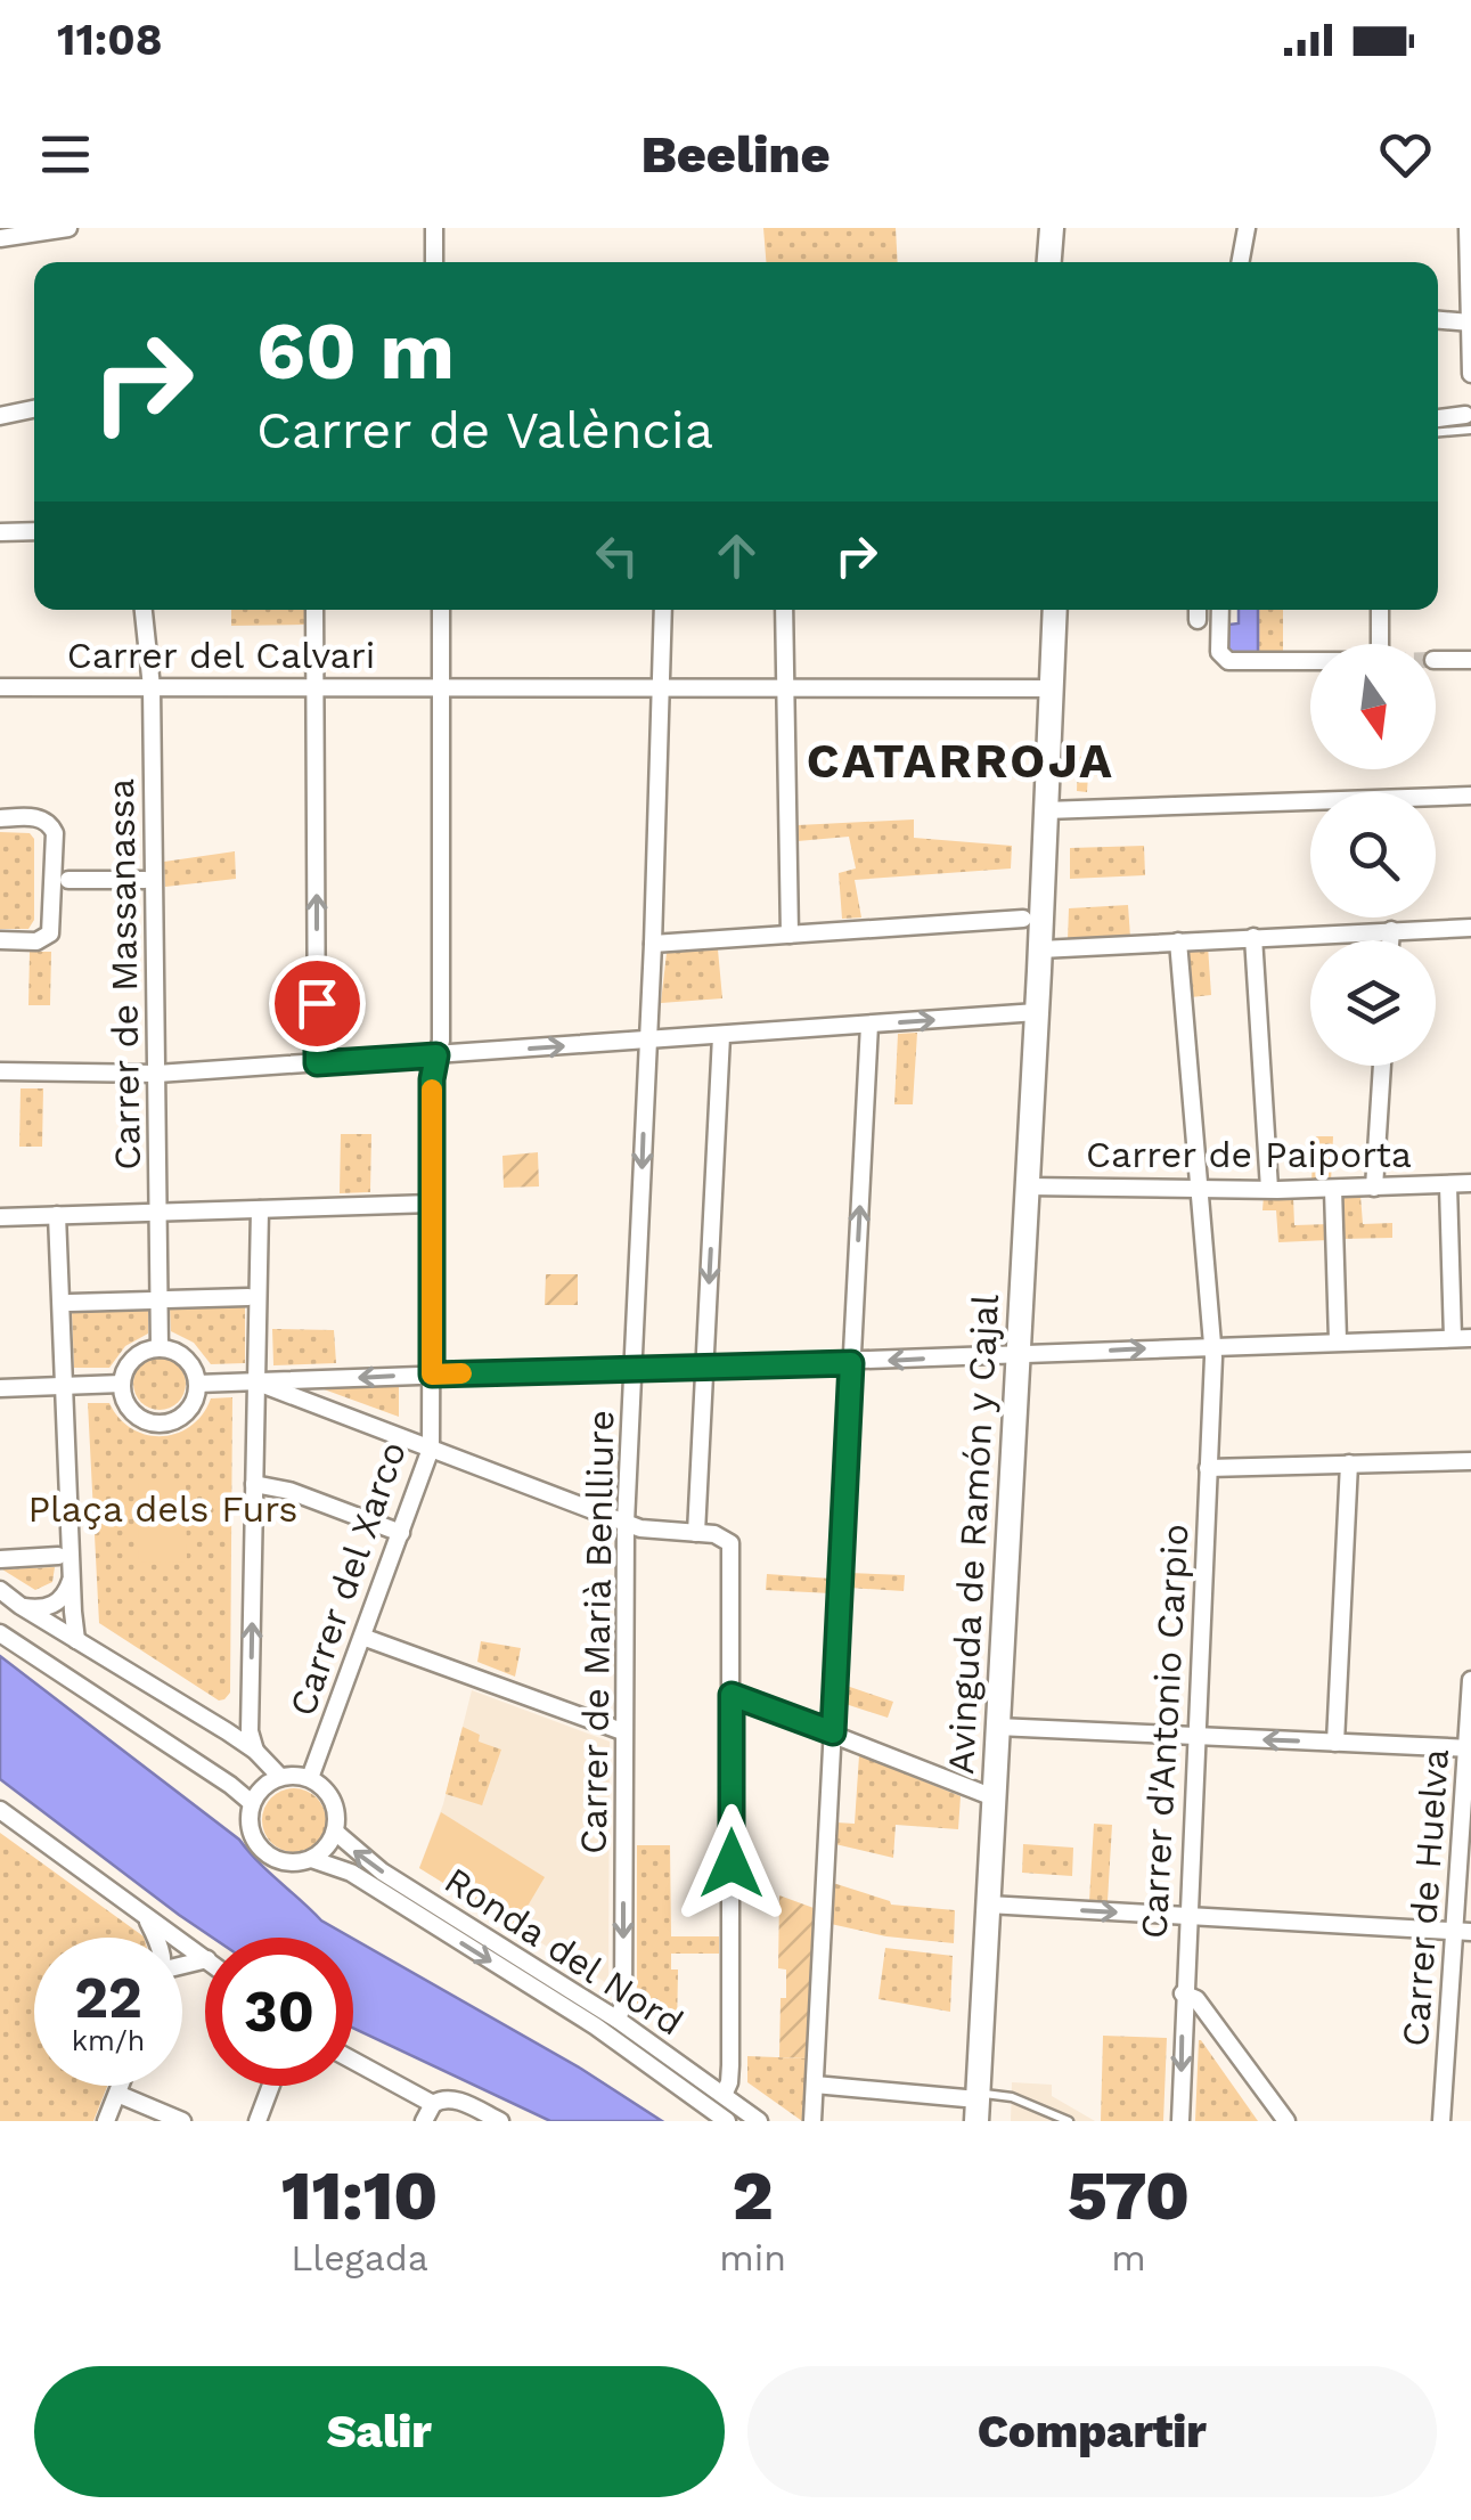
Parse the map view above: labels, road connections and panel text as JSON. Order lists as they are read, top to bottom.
{
  "streets": {
    "street": [
      "Carrer del Calvari",
      "Carrer de Massanassa",
      "Carrer de Paiporta",
      "Avinguda de Ramón y Cajal",
      "Carrer del Xarco",
      "Carrer de Marià Benlliure",
      "Carrer d'Antonio Carpio",
      "Carrer de Huelva",
      "Ronda del Nord"
    ]
  },
  "crossings": [
    ["Carrer del Calvari", "Carrer de Massanassa"],
    ["Carrer del Calvari", "Avinguda de Ramón y Cajal"],
    ["Carrer del Calvari", "Carrer del Xarco"],
    ["Carrer del Calvari", "Carrer de Marià Benlliure"],
    ["Carrer de Paiporta", "Avinguda de Ramón y Cajal"],
    ["Carrer de Paiporta", "Carrer d'Antonio Carpio"],
    ["Carrer del Xarco", "Ronda del Nord"],
    ["Carrer de Marià Benlliure", "Ronda del Nord"]
  ],
  "districts": ["CATARROJA"],
  "parks": ["Plaça dels Furs"],
  "north": "bottom",
  "page": {
    "status": "11:08",
    "header": "Beeline",
    "turn": ["60 m", "Carrer de València"],
    "speed": "22 km/h",
    "limit": "30",
    "eta": [
      "11:10",
      "Llegada",
      "2",
      "min",
      "570",
      "m"
    ],
    "buttons": ["Salir", "Compartir"]
  }
}
